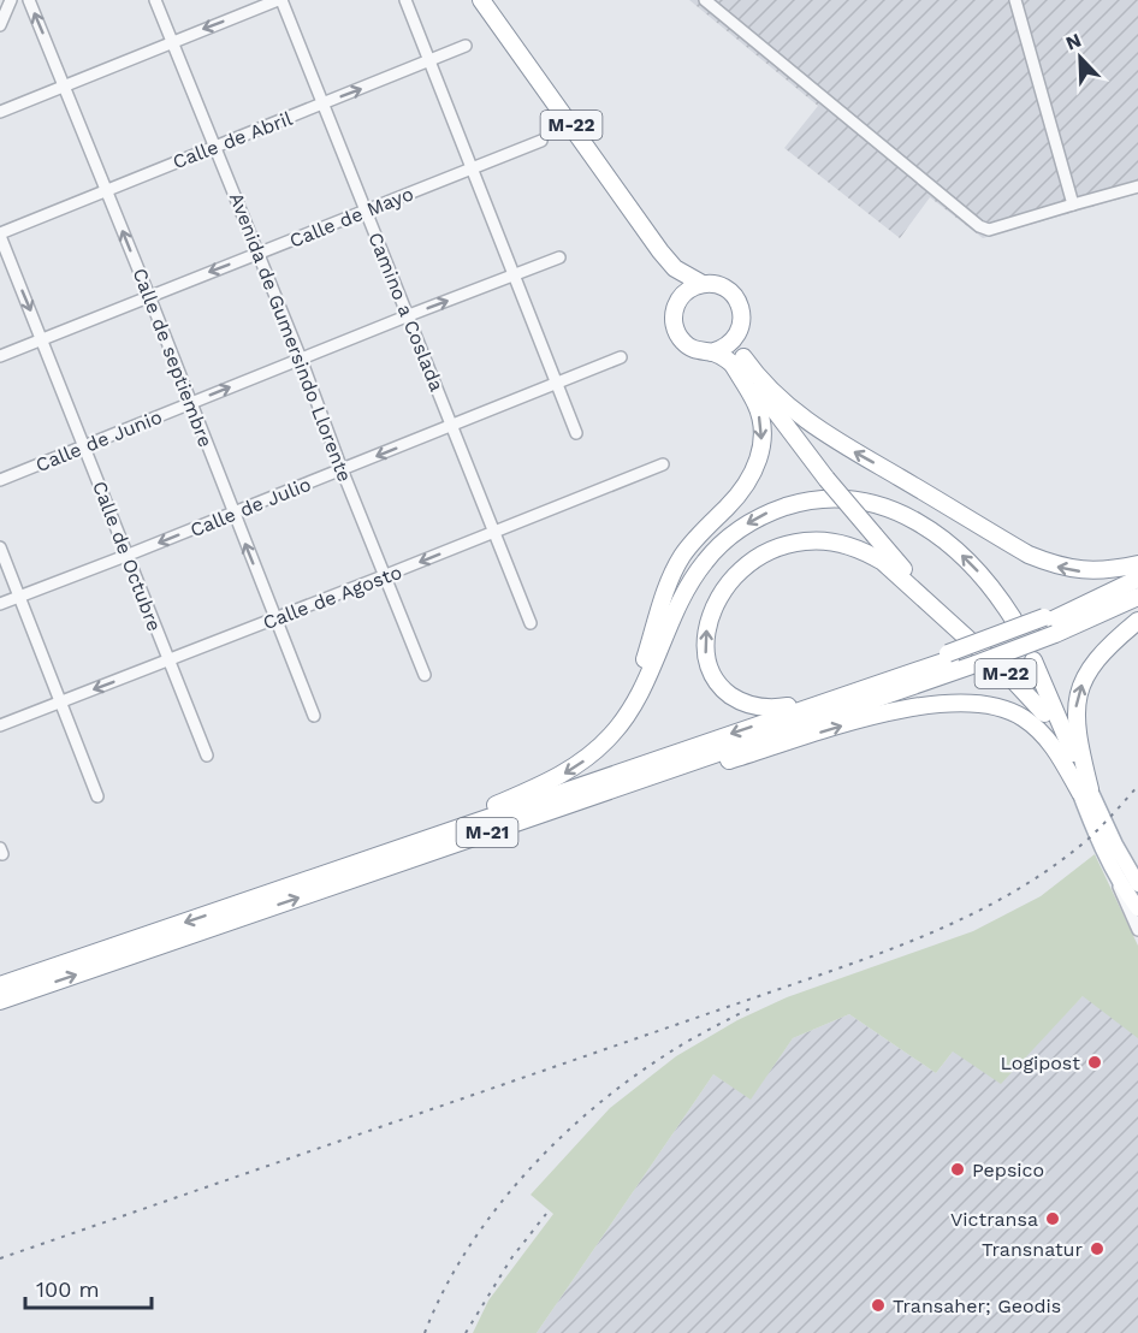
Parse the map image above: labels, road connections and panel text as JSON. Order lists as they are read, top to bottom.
{
  "streets": {
    "highway": ["M-22", "M-21"],
    "street": [
      "Calle de Abril",
      "Calle de Mayo",
      "Camino a Coslada",
      "Avenida de Gumersindo Llorente",
      "Calle de septiembre",
      "Calle de Junio",
      "Calle de Julio",
      "Calle de Octubre",
      "Calle de Agosto"
    ]
  },
  "crossings": [
    ["Calle de Abril", "Camino a Coslada"],
    ["Calle de Abril", "Avenida de Gumersindo Llorente"],
    ["Calle de Abril", "Calle de septiembre"],
    ["Calle de Abril", "Calle de Octubre"],
    ["Calle de Mayo", "Camino a Coslada"],
    ["Calle de Mayo", "Avenida de Gumersindo Llorente"],
    ["Calle de Mayo", "Calle de septiembre"],
    ["Calle de Mayo", "Calle de Octubre"],
    ["Camino a Coslada", "Calle de Junio"],
    ["Camino a Coslada", "Calle de Julio"],
    ["Camino a Coslada", "Calle de Agosto"],
    ["Avenida de Gumersindo Llorente", "Calle de Junio"],
    ["Avenida de Gumersindo Llorente", "Calle de Julio"],
    ["Avenida de Gumersindo Llorente", "Calle de Agosto"],
    ["Calle de septiembre", "Calle de Junio"],
    ["Calle de septiembre", "Calle de Julio"],
    ["Calle de septiembre", "Calle de Agosto"],
    ["Calle de Junio", "Calle de Octubre"],
    ["Calle de Julio", "Calle de Octubre"],
    ["Calle de Octubre", "Calle de Agosto"]
  ],
  "one_way": ["Calle de septiembre", "Calle de Junio"],
  "places": [
    "Logipost",
    "Pepsico",
    "Victransa",
    "Transnatur",
    "Transaher; Geodis"
  ],
  "scale_bar": "100 m",
  "north": "top left"
}
